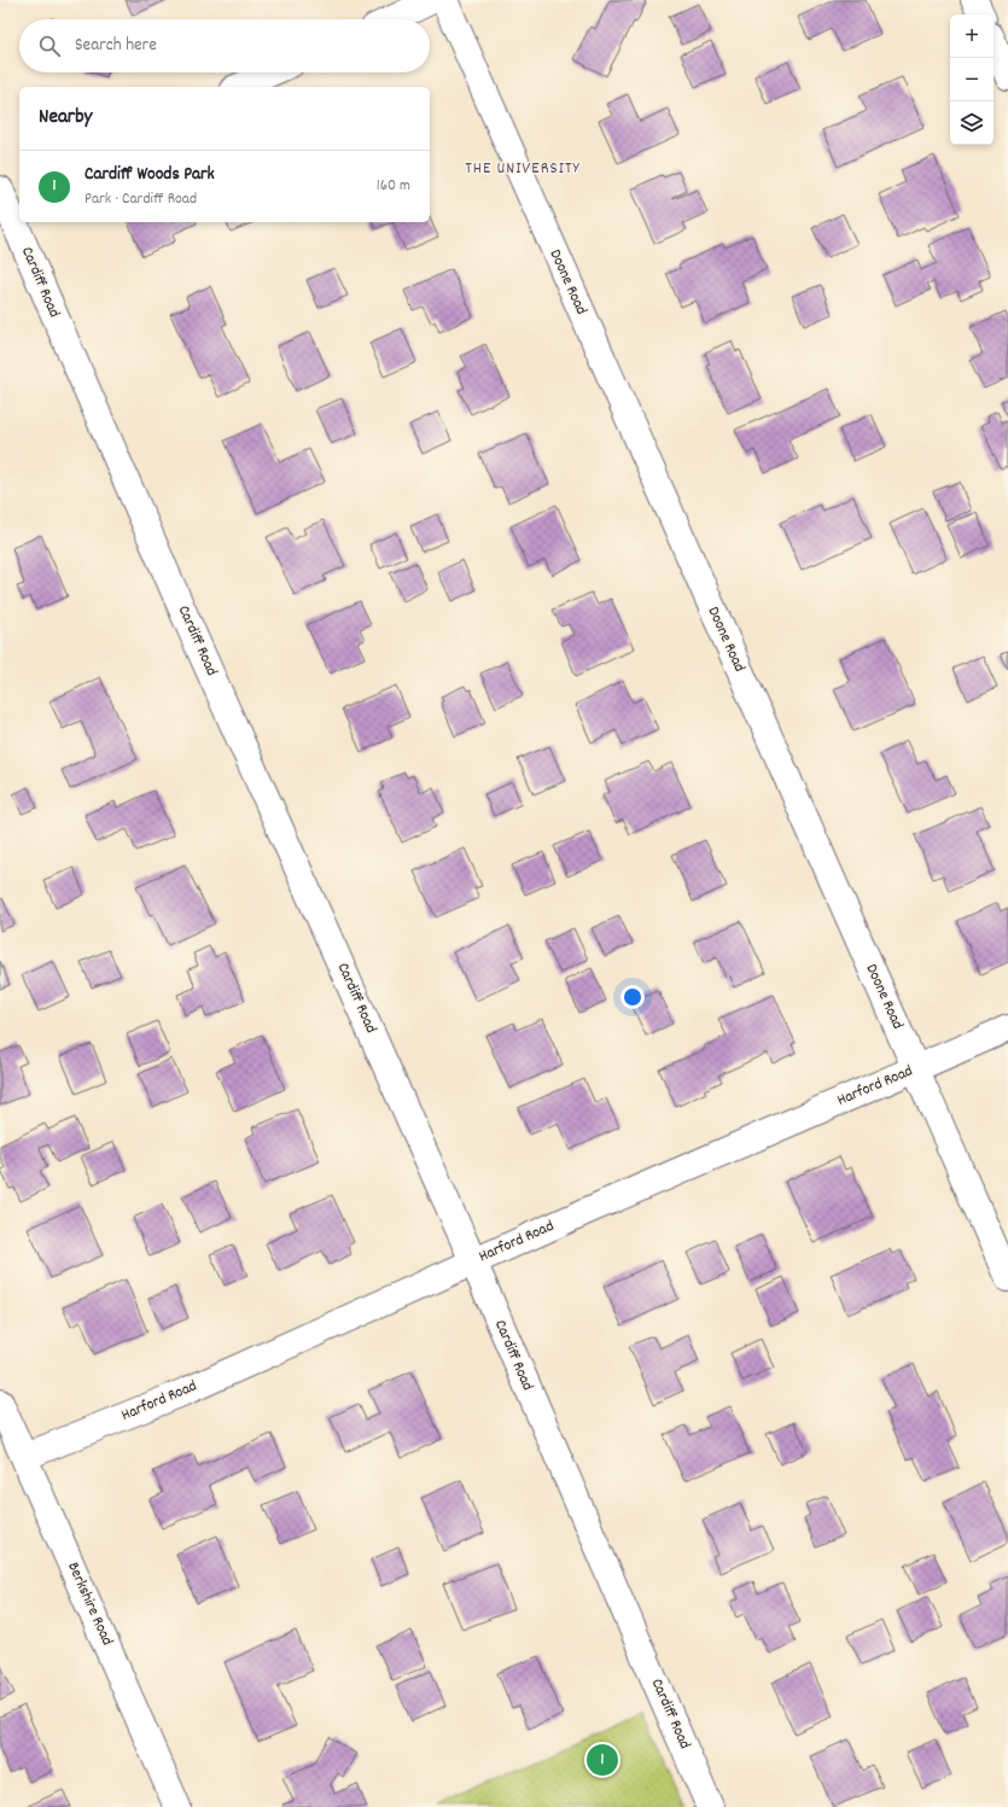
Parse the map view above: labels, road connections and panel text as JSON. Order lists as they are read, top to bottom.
{
  "streets": {
    "street": [
      "Cardiff Road",
      "Doone Road",
      "Harford Road",
      "Berkshire Road"
    ]
  },
  "crossings": [
    ["Cardiff Road", "Harford Road"],
    ["Doone Road", "Harford Road"],
    ["Harford Road", "Berkshire Road"]
  ],
  "districts": ["THE UNIVERSITY"],
  "page": {
    "map_buttons": ["+", "−"],
    "search": "Search here",
    "heading": "Nearby",
    "list": [
      {
        "mark": "1",
        "name": "Cardiff Woods Park",
        "note": "Park · Cardiff Road",
        "value": "160 m"
      }
    ],
    "pins": "1"
  }
}
